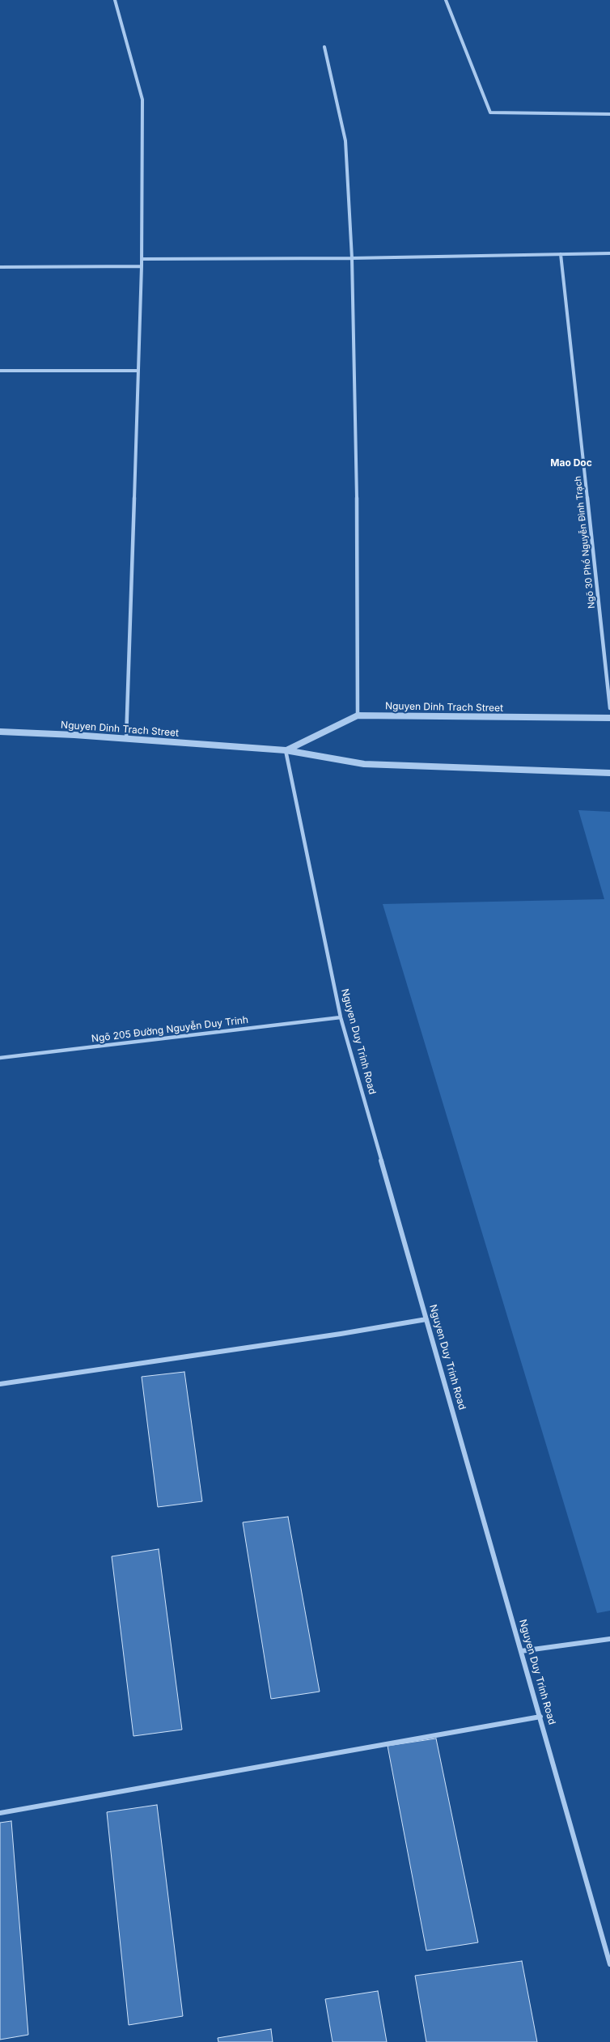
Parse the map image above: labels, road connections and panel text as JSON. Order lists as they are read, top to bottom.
{
  "streets": {
    "street": [
      "Ngõ 30 Phố Nguyễn Đình Trạch",
      "Nguyen Dinh Trach Street",
      "Ngõ 205 Đường Nguyễn Duy Trinh",
      "Nguyen Duy Trinh Road"
    ]
  },
  "crossings": [
    ["Nguyen Dinh Trach Street", "Nguyen Duy Trinh Road"],
    ["Ngõ 205 Đường Nguyễn Duy Trinh", "Nguyen Duy Trinh Road"]
  ],
  "districts": ["Mao Doc"]
}
